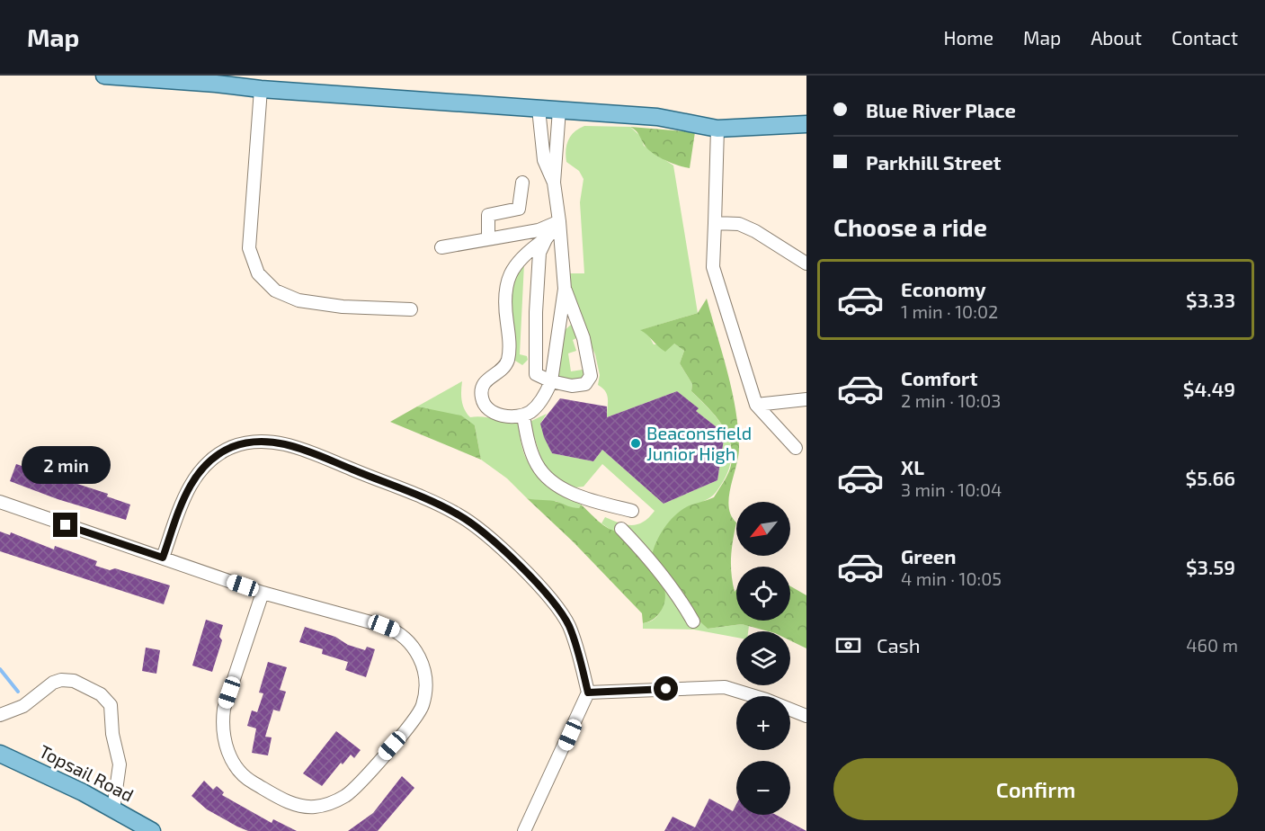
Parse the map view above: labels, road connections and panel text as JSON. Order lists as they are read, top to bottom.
{
  "streets": {
    "main road": ["Topsail Road"]
  },
  "places": ["Beaconsfield Junior High"],
  "north": "bottom left",
  "page": {
    "header": "Map",
    "nav": [
      "Home",
      "Map",
      "About",
      "Contact"
    ],
    "banner": ["Blue River Place", "Parkhill Street"],
    "heading": "Choose a ride",
    "list": [
      {
        "name": "Economy",
        "note": "1 min · 10:02",
        "value": "$3.33"
      },
      {
        "name": "Comfort",
        "note": "2 min · 10:03",
        "value": "$4.49"
      },
      {
        "name": "XL",
        "note": "3 min · 10:04",
        "value": "$5.66"
      },
      {
        "name": "Green",
        "note": "4 min · 10:05",
        "value": "$3.59"
      }
    ],
    "bubble": "2 min",
    "map_buttons": ["+", "−"],
    "pay": ["Cash", "460 m"],
    "buttons": "Confirm"
  }
}
